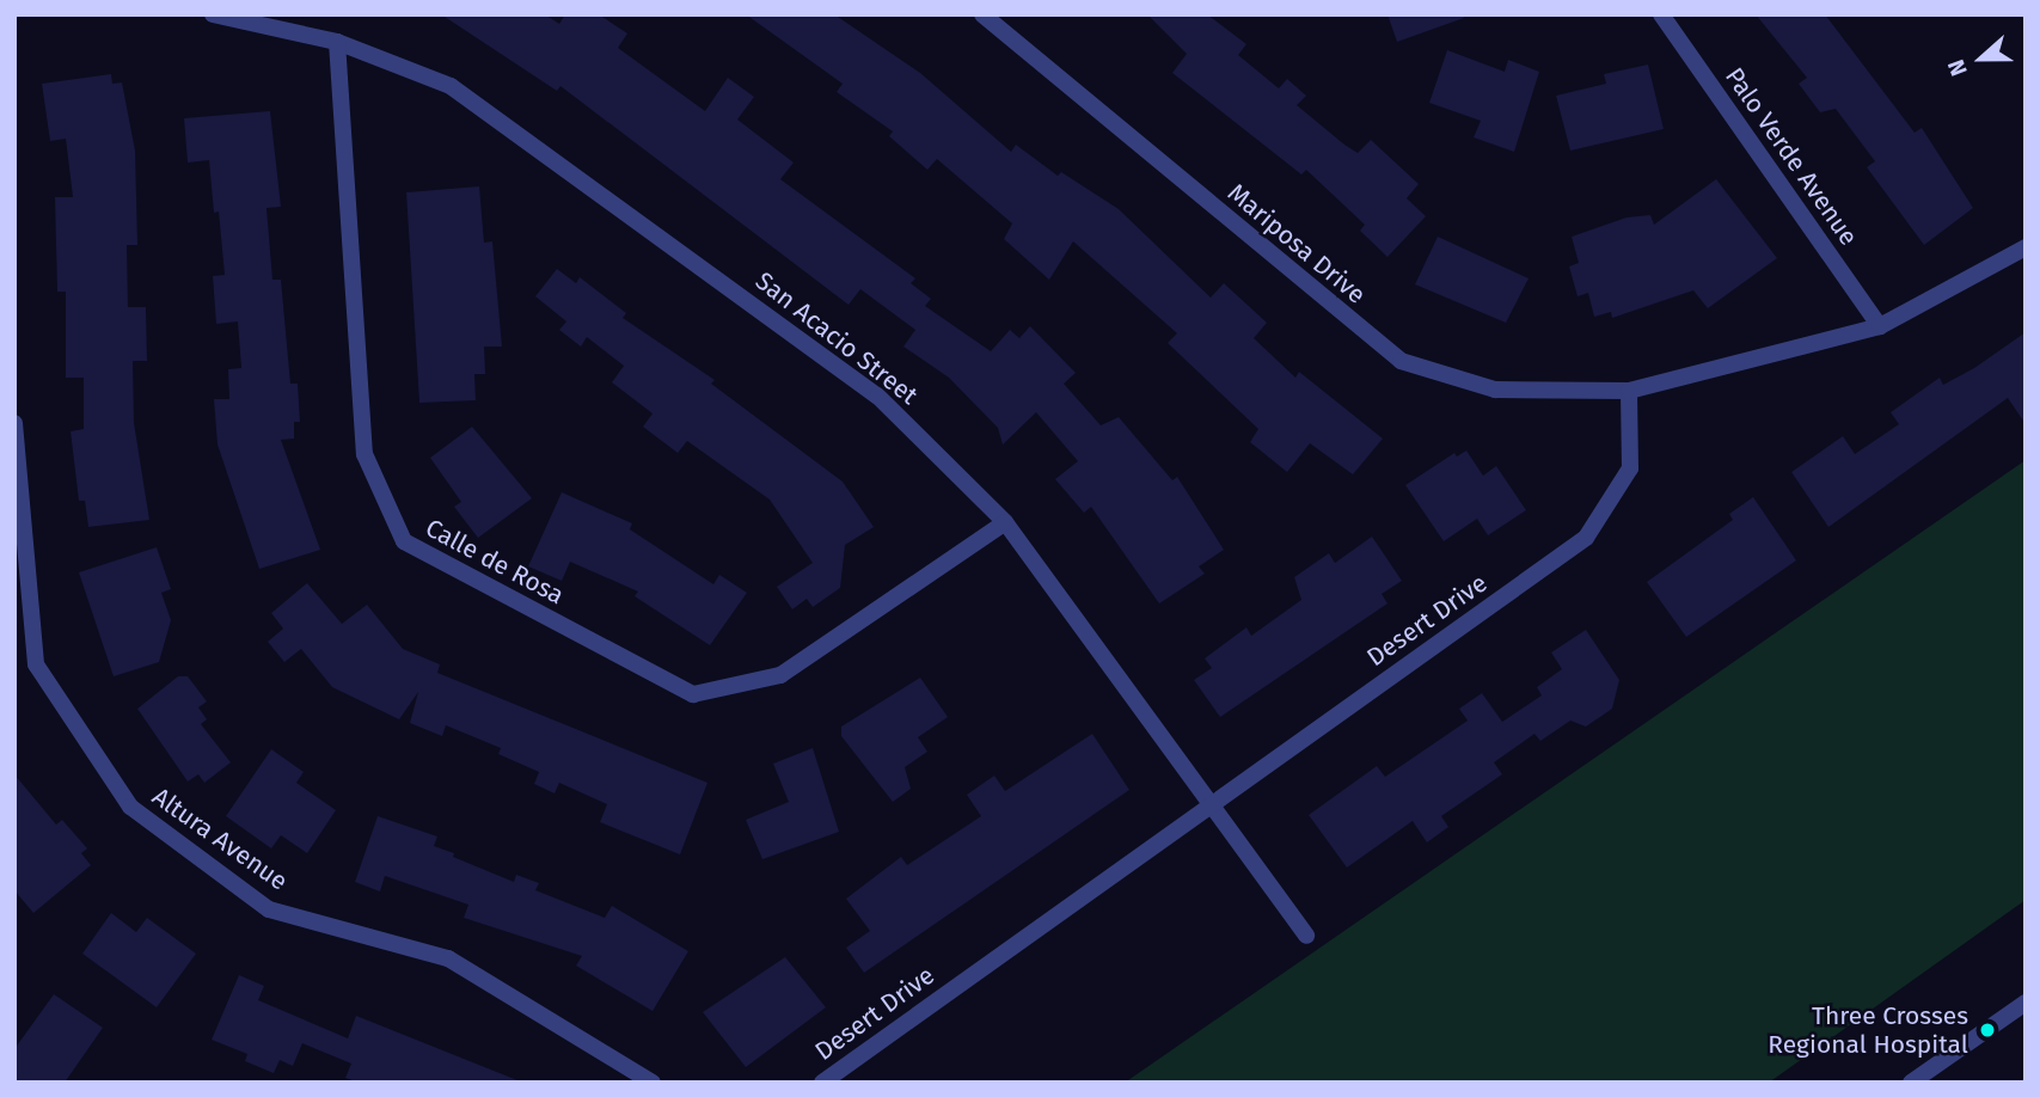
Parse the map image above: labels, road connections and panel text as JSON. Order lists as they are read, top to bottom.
{
  "streets": {
    "street": [
      "Palo Verde Avenue",
      "Mariposa Drive",
      "San Acacio Street",
      "Calle de Rosa",
      "Desert Drive",
      "Altura Avenue"
    ]
  },
  "crossings": [
    ["Mariposa Drive", "Desert Drive"],
    ["San Acacio Street", "Calle de Rosa"],
    ["San Acacio Street", "Desert Drive"]
  ],
  "places": ["Three Crosses Regional Hospital"],
  "north": "left"
}
